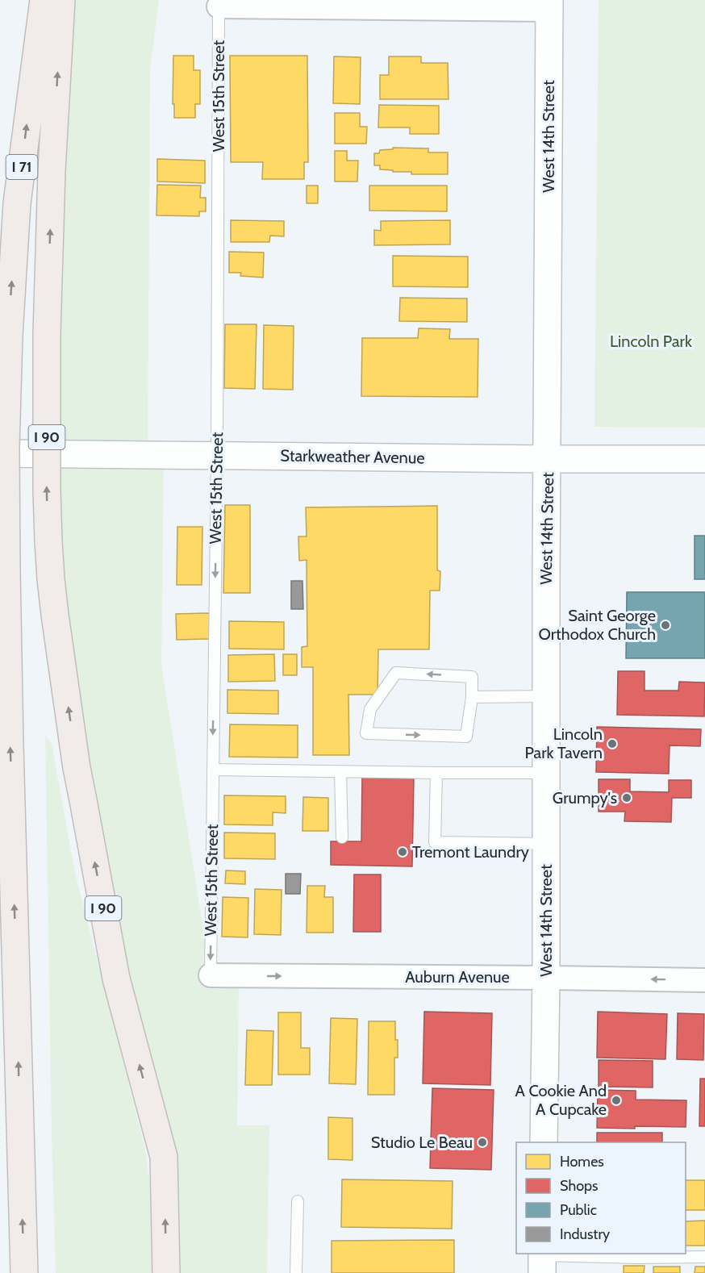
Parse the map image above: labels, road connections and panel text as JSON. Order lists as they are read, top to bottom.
{
  "streets": {
    "highway": ["I 71", "I 90"],
    "street": ["West 14th Street", "Starkweather Avenue", "Auburn Avenue"],
    "lane": ["West 15th Street"]
  },
  "crossings": [
    ["West 15th Street", "Starkweather Avenue"],
    ["West 15th Street", "Auburn Avenue"],
    ["West 14th Street", "Starkweather Avenue"],
    ["West 14th Street", "Auburn Avenue"]
  ],
  "one_way": ["West 15th Street"],
  "parks": ["Lincoln Park"],
  "places": [
    "Saint George Orthodox Church",
    "Lincoln Park Tavern",
    "Grumpy's",
    "Tremont Laundry",
    "A Cookie And A Cupcake",
    "Studio Le Beau"
  ],
  "legend": [
    "Homes",
    "Shops",
    "Public",
    "Industry"
  ]
}
